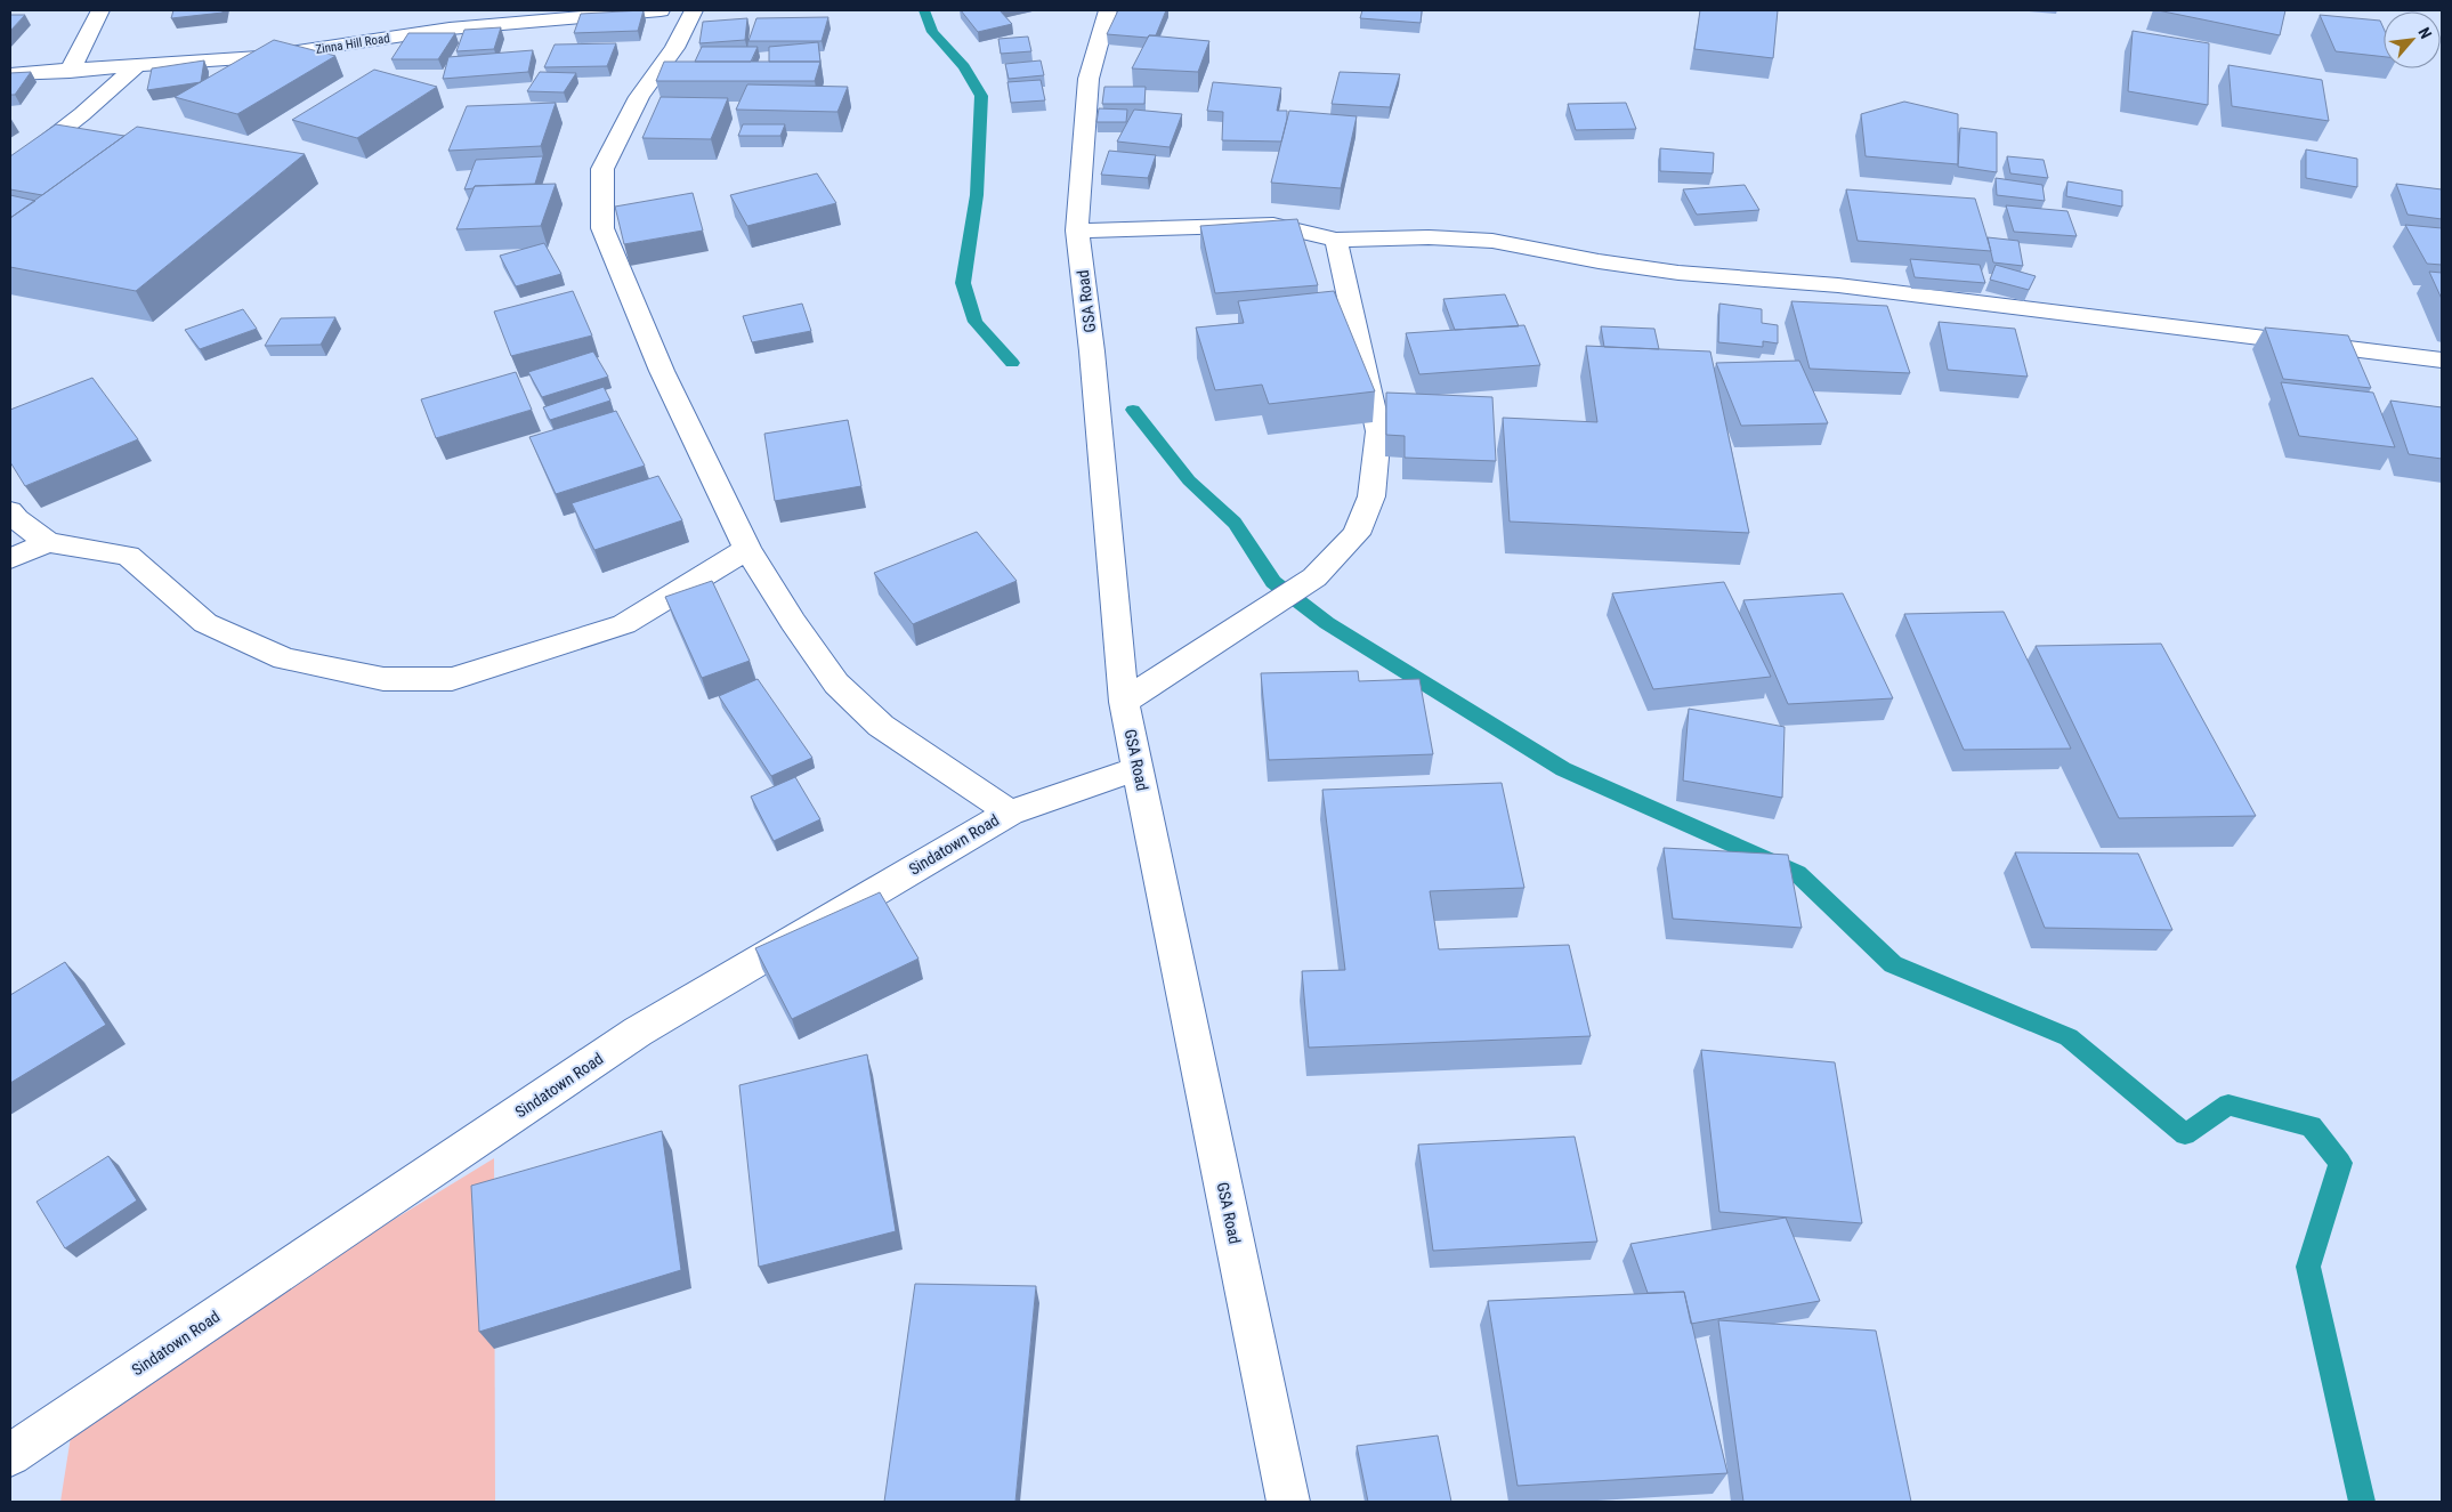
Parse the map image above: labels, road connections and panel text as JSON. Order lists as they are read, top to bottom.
{
  "streets": {
    "street": ["Zinna Hill Road", "GSA Road", "Sindatown Road"]
  },
  "crossings": [
    ["GSA Road", "Sindatown Road"]
  ],
  "north": "top right"
}
